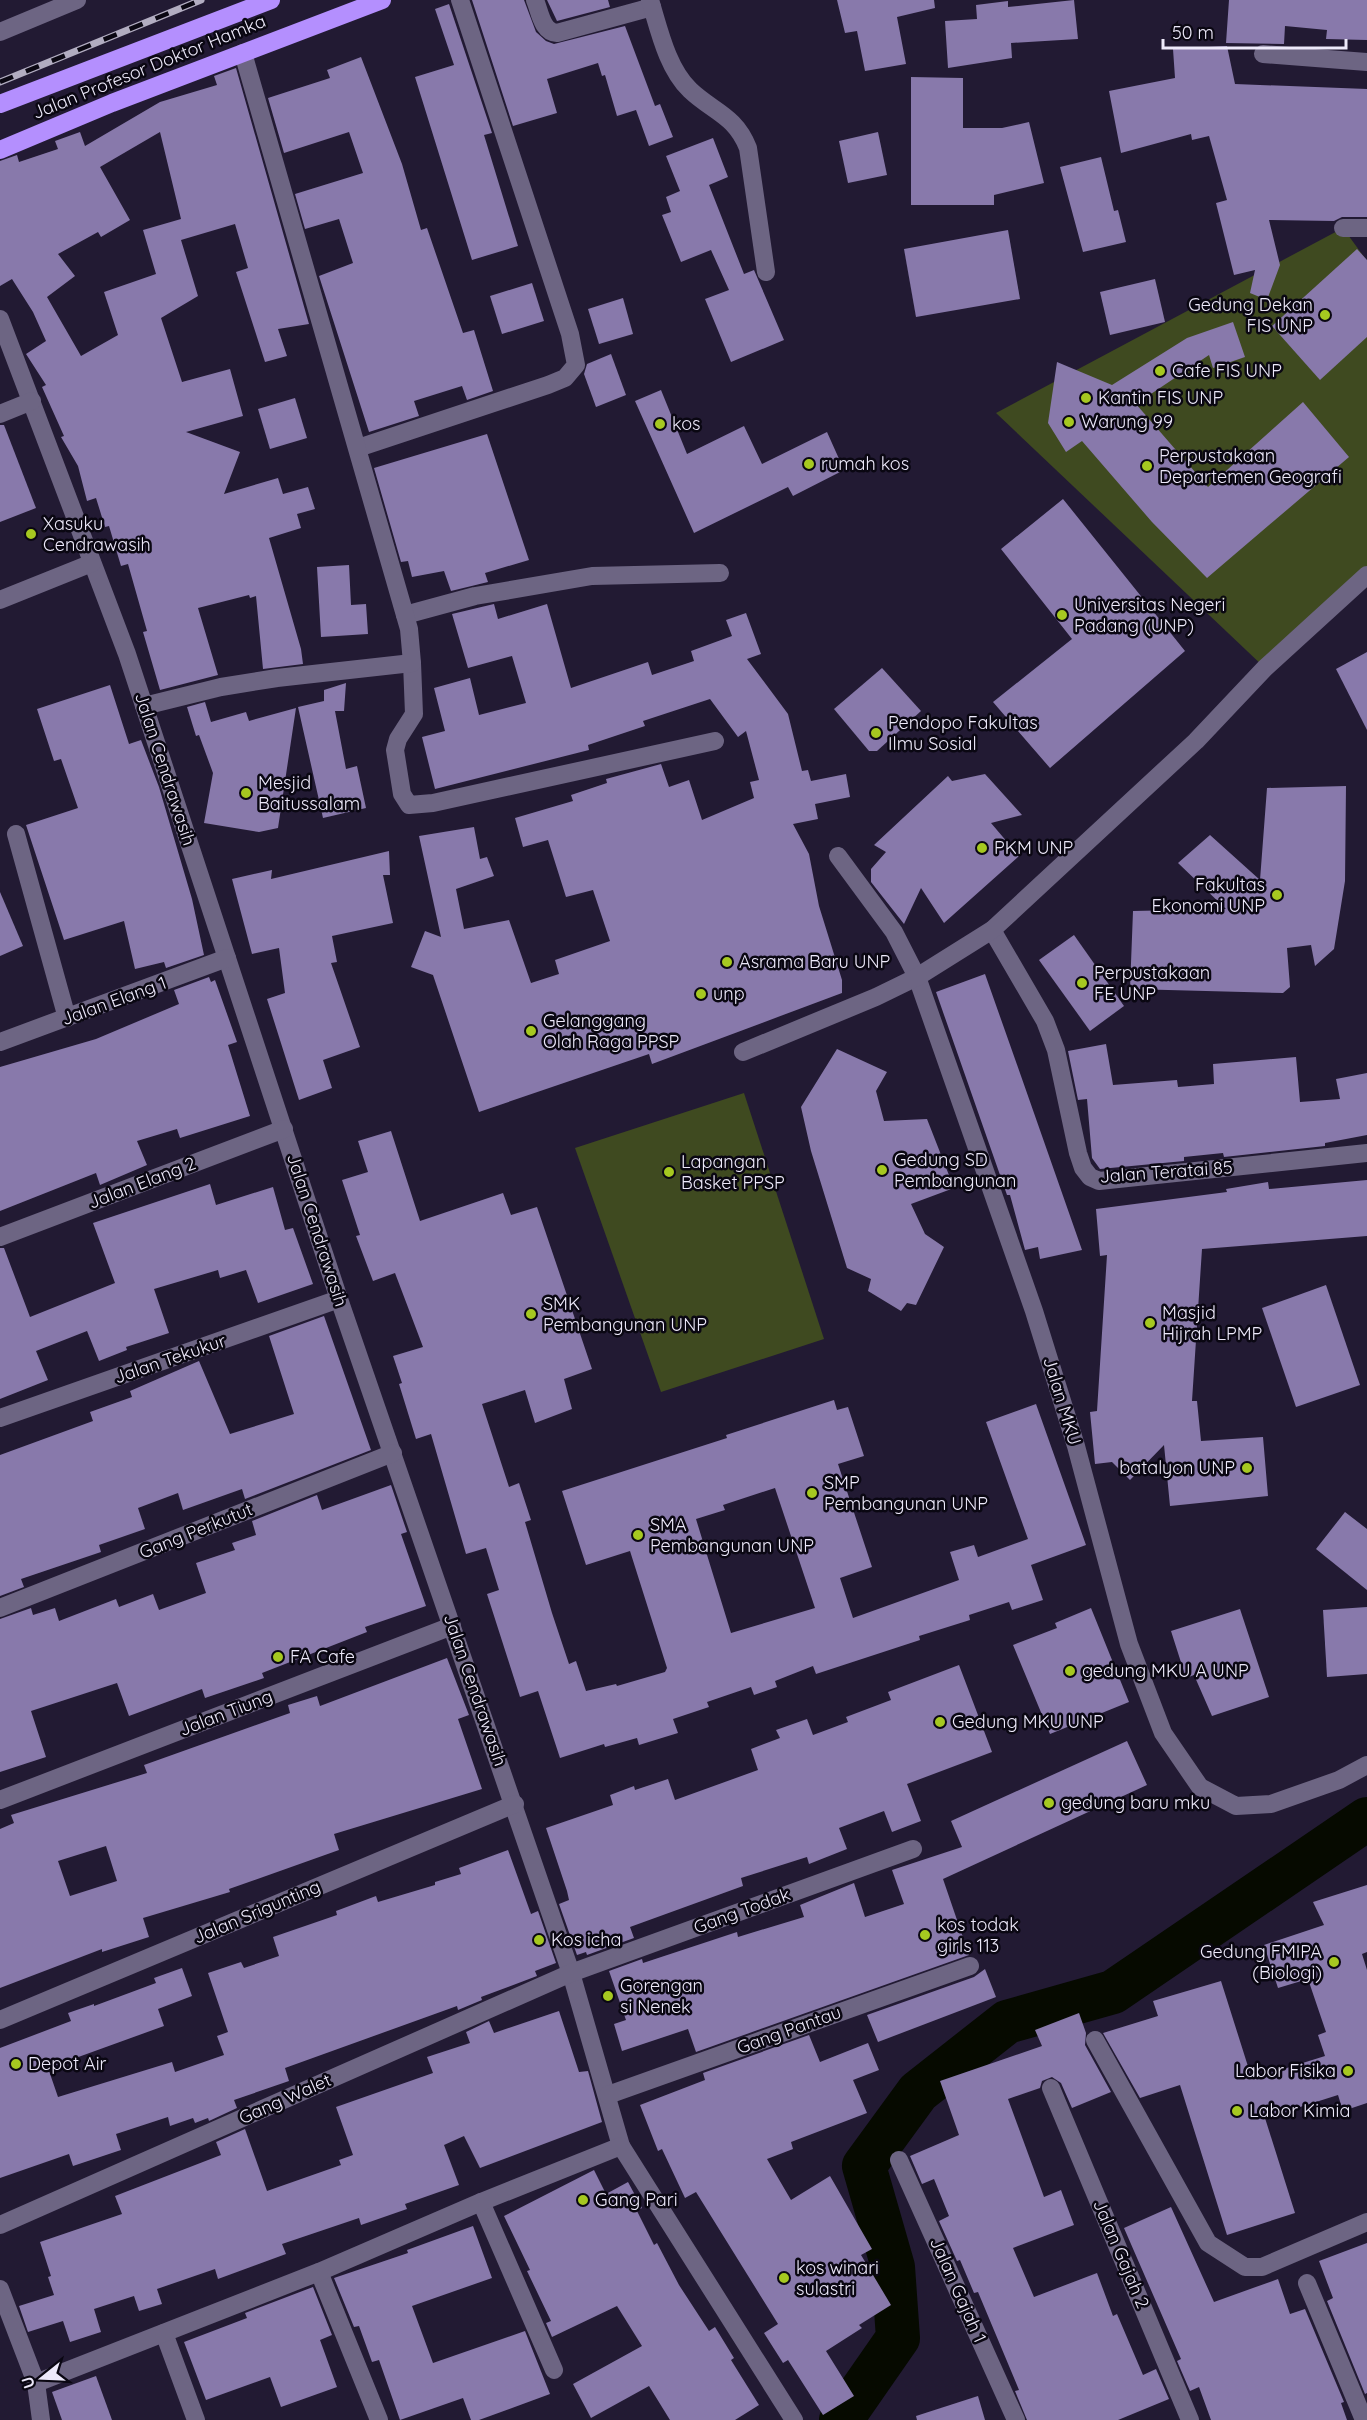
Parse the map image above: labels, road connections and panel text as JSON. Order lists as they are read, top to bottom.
{
  "streets": {
    "highway": ["Jalan Profesor Doktor Hamka"],
    "street": [
      "Jalan Cendrawasih",
      "Jalan Elang 1",
      "Jalan Teratai 85",
      "Jalan Elang 2",
      "Jalan Tekukur",
      "Jalan MKU",
      "Gang Perkutut",
      "Jalan Tiung",
      "Gang Todak",
      "Jalan Srigunting",
      "Gang Pantau",
      "Gang Walet",
      "Jalan Gajah 2",
      "Jalan Gajah 1"
    ]
  },
  "crossings": [
    ["Jalan Cendrawasih", "Jalan Elang 1"],
    ["Jalan Cendrawasih", "Jalan Elang 2"],
    ["Jalan Cendrawasih", "Jalan Tekukur"],
    ["Jalan Cendrawasih", "Gang Perkutut"],
    ["Jalan Cendrawasih", "Jalan Tiung"],
    ["Jalan Cendrawasih", "Gang Todak"],
    ["Jalan Cendrawasih", "Jalan Srigunting"],
    ["Jalan Cendrawasih", "Gang Pantau"],
    ["Jalan Cendrawasih", "Gang Walet"],
    ["Gang Todak", "Gang Walet"]
  ],
  "places": [
    "Gedung Dekan FIS UNP",
    "Cafe FIS UNP",
    "Kantin FIS UNP",
    "Warung 99",
    "kos",
    "rumah kos",
    "Perpustakaan Departemen Geografi",
    "Xasuku Cendrawasih",
    "Universitas Negeri Padang (UNP)",
    "Pendopo Fakultas Ilmu Sosial",
    "Mesjid Baitussalam",
    "PKM UNP",
    "Fakultas Ekonomi UNP",
    "Asrama Baru UNP",
    "Perpustakaan FE UNP",
    "unp",
    "Gelanggang Olah Raga PPSP",
    "Gedung SD Pembangunan",
    "Lapangan Basket PPSP",
    "SMK Pembangunan UNP",
    "Masjid Hijrah LPMP",
    "batalyon UNP",
    "SMP Pembangunan UNP",
    "SMA Pembangunan UNP",
    "FA Cafe",
    "gedung MKU A UNP",
    "Gedung MKU UNP",
    "gedung baru mku",
    "kos todak girls 113",
    "Kos icha",
    "Gedung FMIPA (Biologi)",
    "Gorengan si Nenek",
    "Depot Air",
    "Labor Fisika",
    "Labor Kimia",
    "Gang Pari",
    "kos winari sulastri"
  ],
  "scale_bar": "50 m",
  "north": "left"
}
